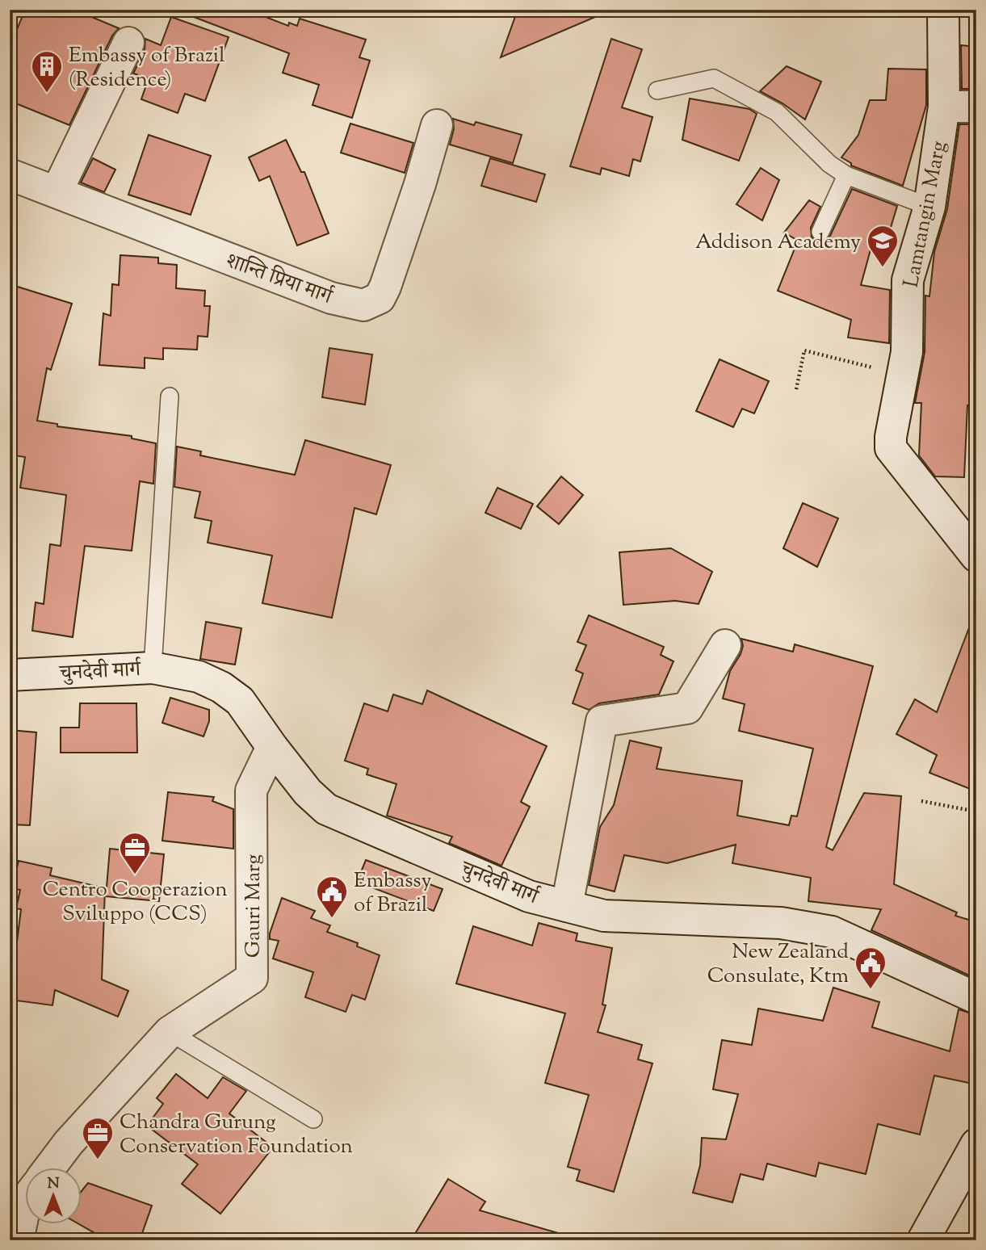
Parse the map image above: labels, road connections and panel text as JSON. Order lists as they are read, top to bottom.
{
  "streets": {
    "street": [
      "Lamtangin Marg",
      "शान्ति प्रिया मार्ग",
      "चुनदेवी मार्ग",
      "Gauri Marg"
    ]
  },
  "crossings": [
    ["चुनदेवी मार्ग", "Gauri Marg"]
  ],
  "places": {
    "building": ["Embassy of Brazil (Residence)"],
    "school or university": ["Addison Academy"],
    "office": ["Centro Cooperazion Sviluppo (CCS)", "Chandra Gurung Conservation Foundation"],
    "public building": ["Embassy of Brazil", "New Zealand Consulate, Ktm"]
  },
  "north": "top"
}
